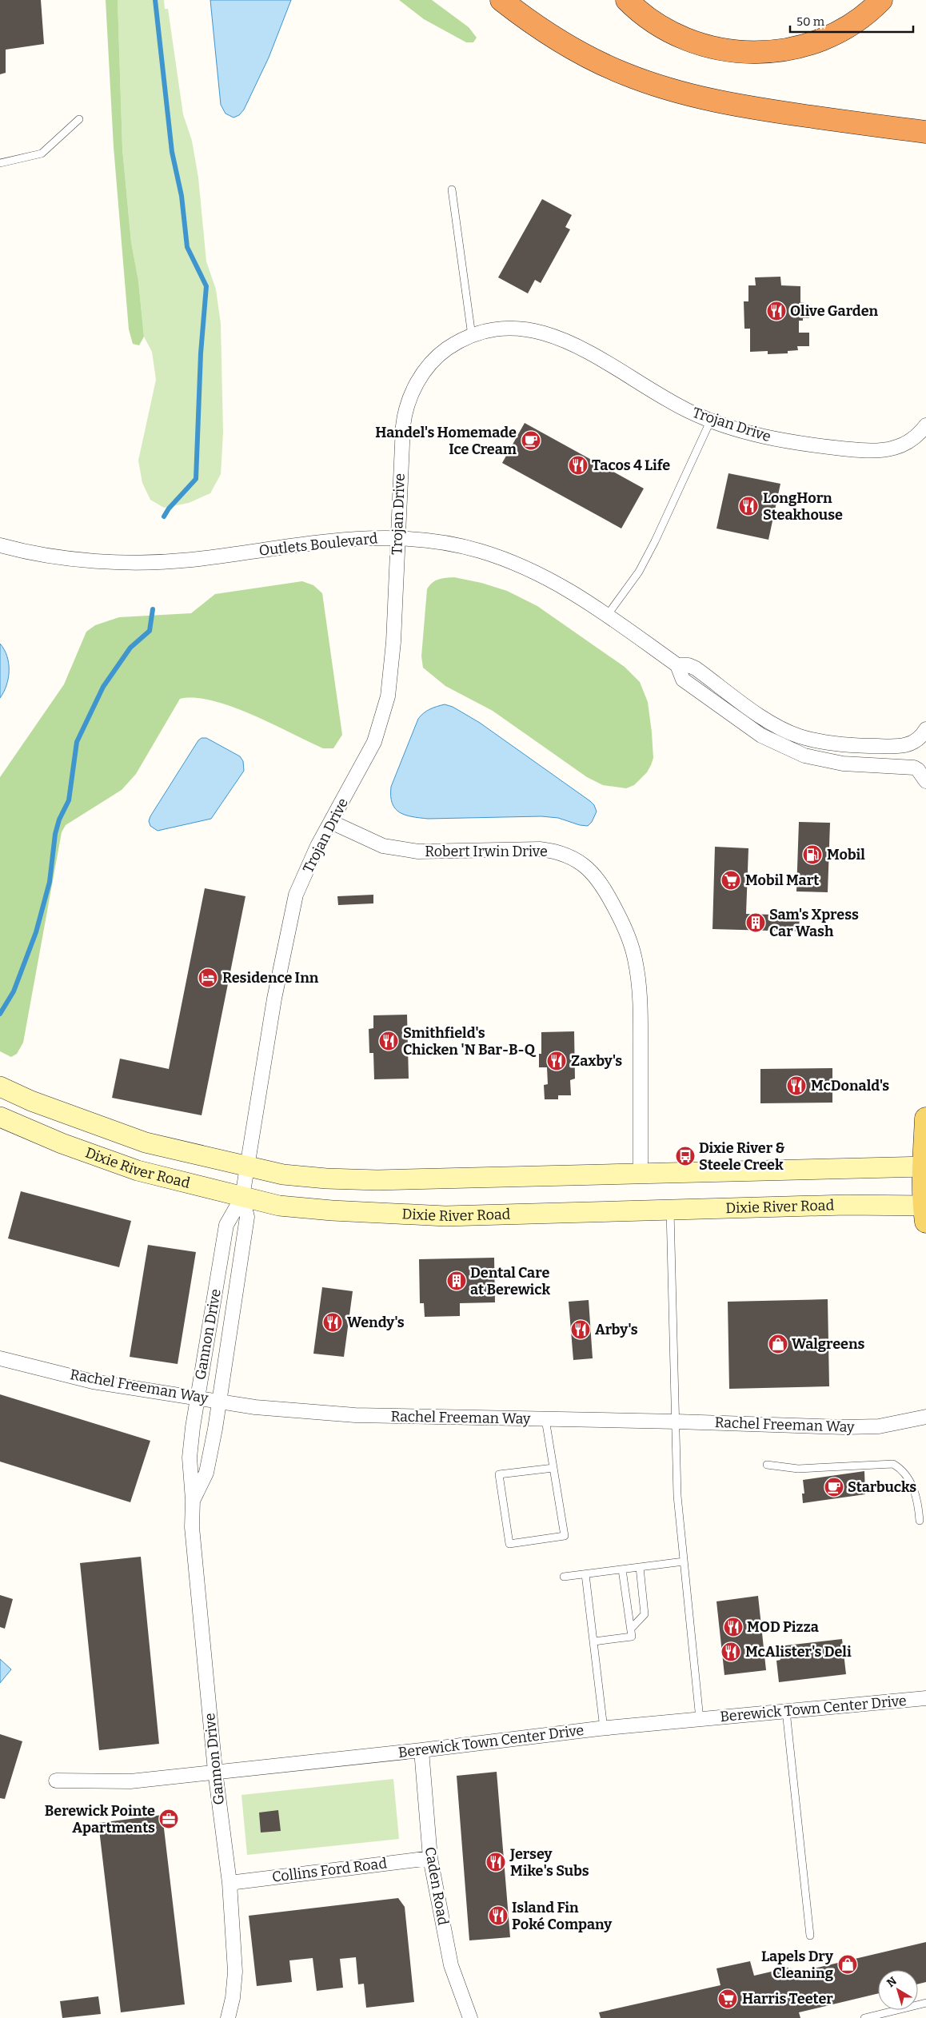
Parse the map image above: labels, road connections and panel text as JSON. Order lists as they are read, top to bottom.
{
  "streets": {
    "street": [
      "Trojan Drive",
      "Outlets Boulevard",
      "Robert Irwin Drive",
      "Dixie River Road",
      "Gannon Drive",
      "Rachel Freeman Way",
      "Berewick Town Center Drive",
      "Collins Ford Road",
      "Caden Road"
    ]
  },
  "crossings": [
    ["Trojan Drive", "Outlets Boulevard"],
    ["Trojan Drive", "Robert Irwin Drive"],
    ["Trojan Drive", "Dixie River Road"],
    ["Trojan Drive", "Gannon Drive"],
    ["Robert Irwin Drive", "Dixie River Road"],
    ["Dixie River Road", "Gannon Drive"],
    ["Gannon Drive", "Rachel Freeman Way"],
    ["Gannon Drive", "Berewick Town Center Drive"],
    ["Gannon Drive", "Collins Ford Road"],
    ["Berewick Town Center Drive", "Caden Road"],
    ["Collins Ford Road", "Caden Road"]
  ],
  "places": {
    "restaurant": [
      "Olive Garden",
      "Tacos 4 Life",
      "LongHorn Steakhouse",
      "Smithfield's Chicken 'N Bar-B-Q",
      "Zaxby's",
      "McDonald's",
      "Wendy's",
      "Arby's",
      "MOD Pizza",
      "McAlister's Deli",
      "Jersey Mike's Subs",
      "Island Fin Poké Company"
    ],
    "cafe": ["Handel's Homemade Ice Cream", "Starbucks"],
    "fuel station": ["Mobil"],
    "supermarket": ["Mobil Mart", "Harris Teeter"],
    "building": ["Sam's Xpress Car Wash", "Dental Care at Berewick"],
    "hotel": ["Residence Inn"],
    "bus stop": ["Dixie River & Steele Creek"],
    "shop": ["Walgreens", "Lapels Dry Cleaning"],
    "office": ["Berewick Pointe Apartments"]
  },
  "scale_bar": "50 m",
  "north": "top left"
}
